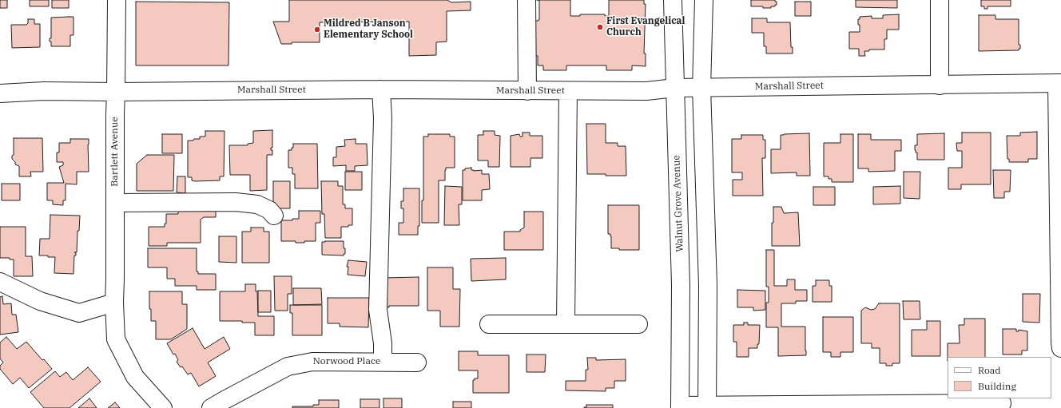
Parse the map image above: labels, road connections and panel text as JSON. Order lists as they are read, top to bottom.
{
  "streets": {
    "street": [
      "Marshall Street",
      "Bartlett Avenue",
      "Walnut Grove Avenue",
      "Norwood Place"
    ]
  },
  "crossings": [
    ["Marshall Street", "Bartlett Avenue"],
    ["Marshall Street", "Walnut Grove Avenue"]
  ],
  "places": ["First Evangelical Church", "Mildred B Janson Elementary School"],
  "legend": ["Road", "Building"]
}
